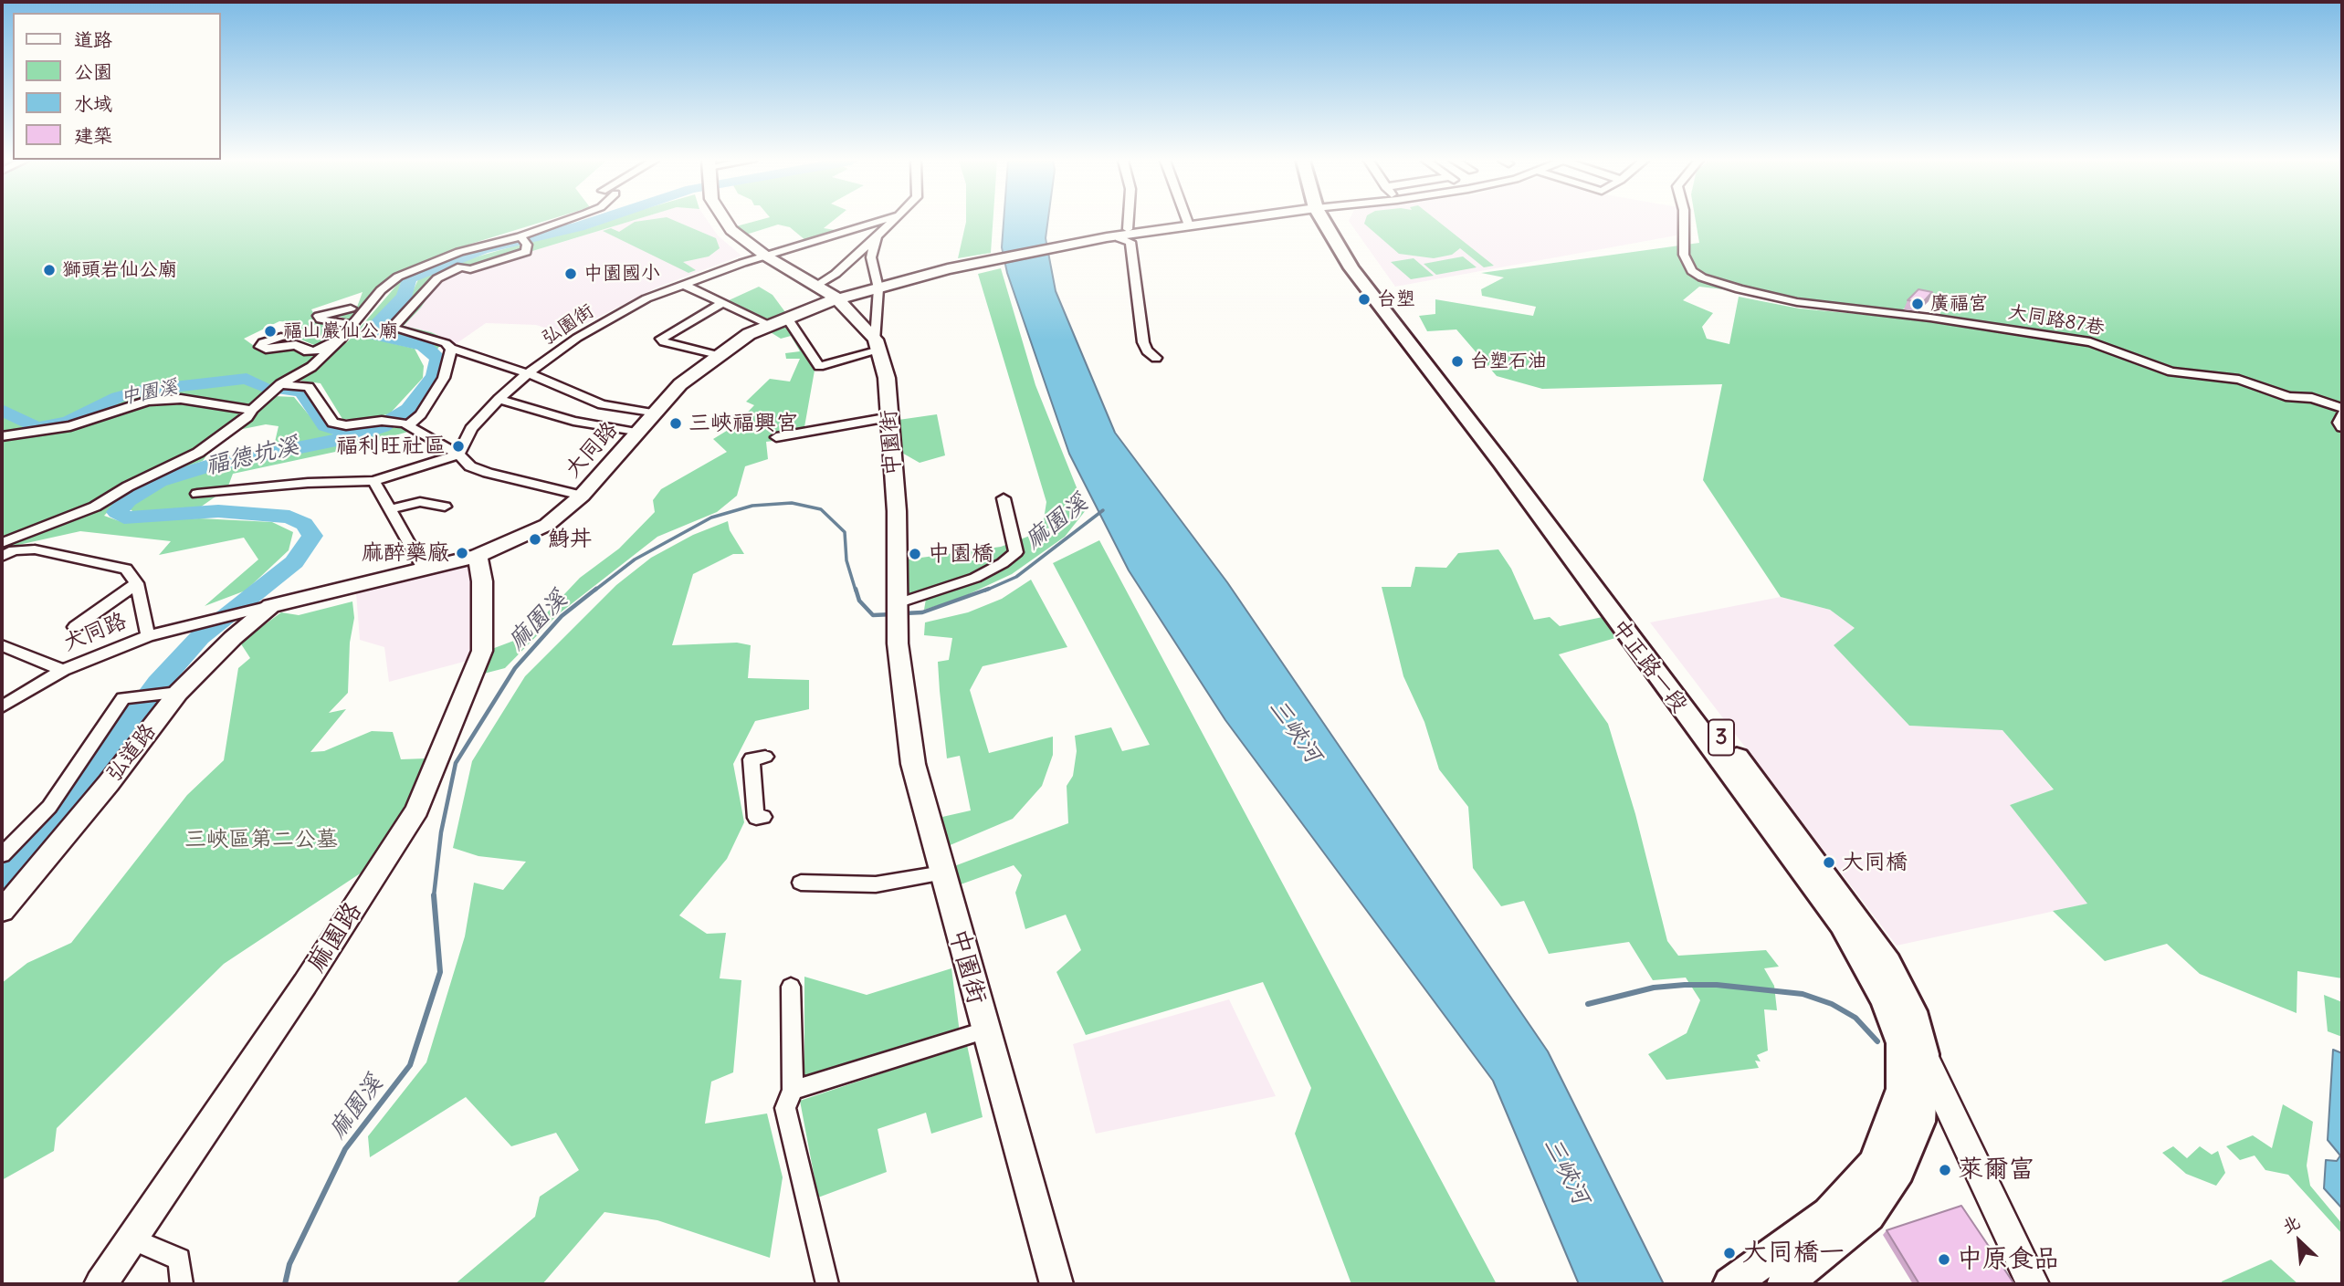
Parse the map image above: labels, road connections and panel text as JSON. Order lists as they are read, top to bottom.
{
  "streets": {
    "main road": ["中正路一段", "3"],
    "street": [
      "大同路87巷",
      "弘園街",
      "中園街",
      "大同路",
      "弘道路",
      "麻園路"
    ]
  },
  "crossings": [
    ["中園街", "大同路"],
    ["大同路", "弘道路"],
    ["大同路", "麻園路"]
  ],
  "water": [
    "中園溪",
    "福德坑溪",
    "麻園溪",
    "三峽河"
  ],
  "parks": ["三峽區第二公墓"],
  "places": [
    "獅頭岩仙公廟",
    "中園國小",
    "台塑",
    "廣福宮",
    "福山巖仙公廟",
    "台塑石油",
    "三峽福興宮",
    "福利旺社區",
    "鯓丼",
    "麻醉藥廠",
    "中園橋",
    "大同橋",
    "萊爾富",
    "大同橋一",
    "中原食品"
  ],
  "legend": [
    "道路",
    "公園",
    "水域",
    "建築"
  ],
  "north": "top left"
}
